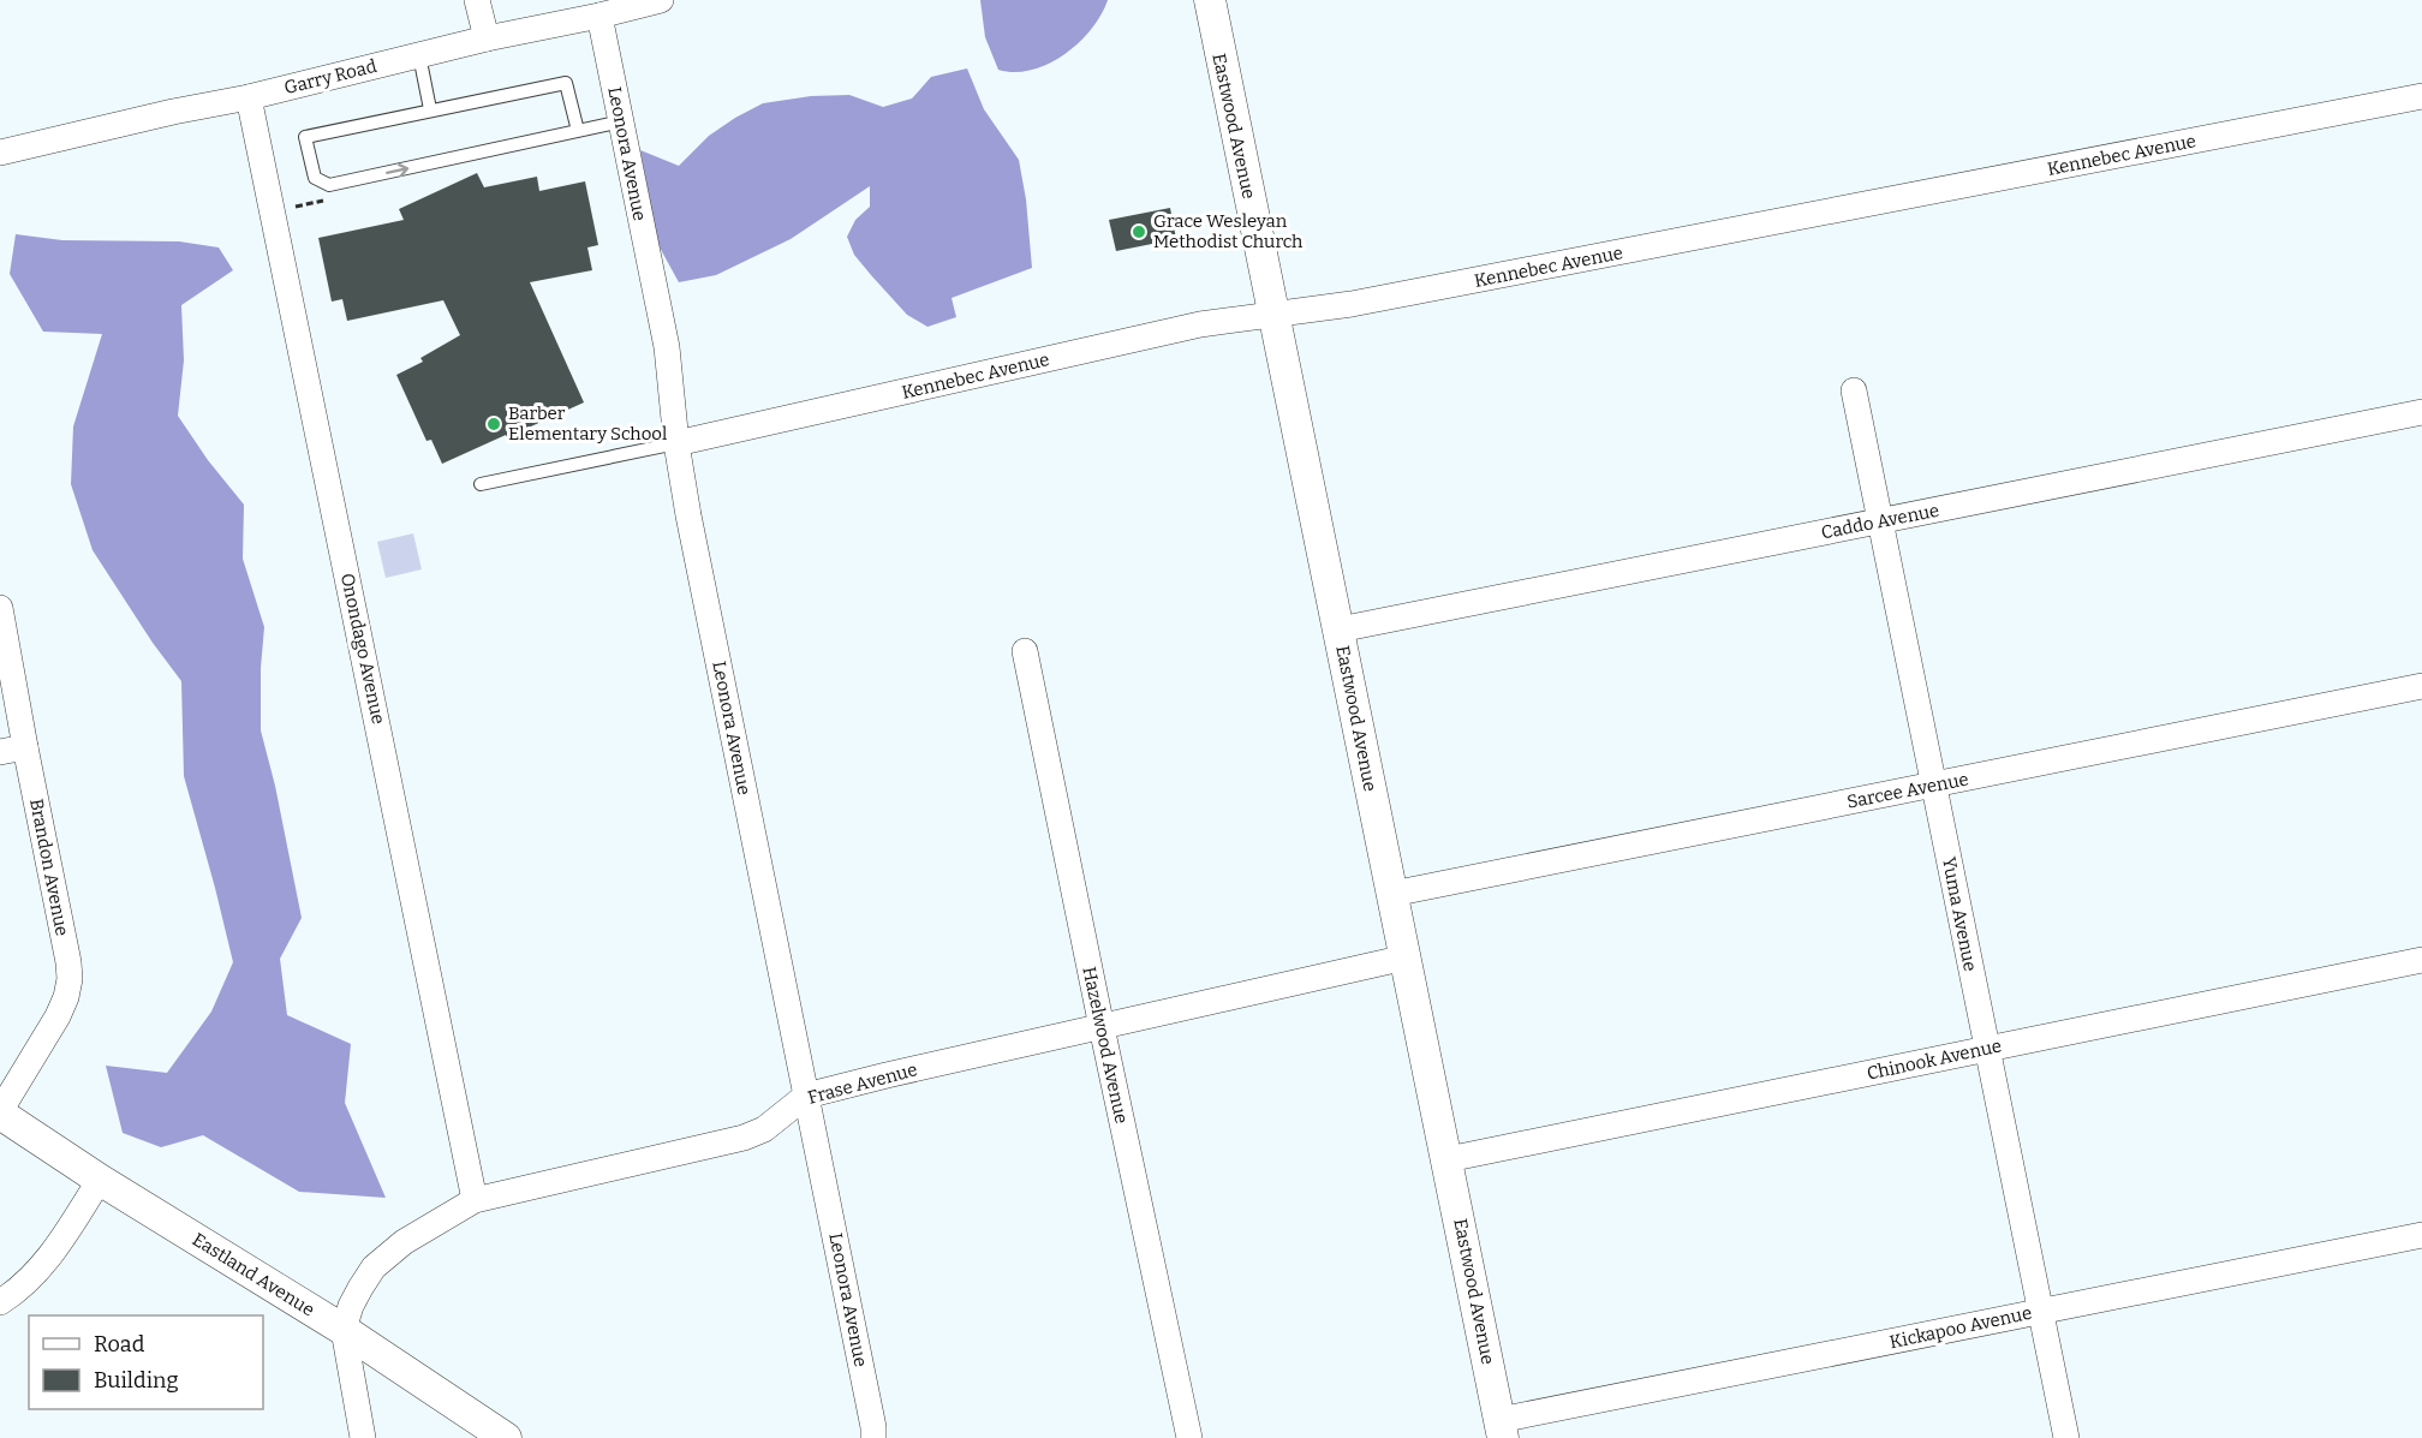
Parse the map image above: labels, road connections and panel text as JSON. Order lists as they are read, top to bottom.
{
  "streets": {
    "street": [
      "Garry Road",
      "Eastwood Avenue",
      "Leonora Avenue",
      "Kennebec Avenue",
      "Caddo Avenue",
      "Onondago Avenue",
      "Sarcee Avenue",
      "Brandon Avenue",
      "Yuma Avenue",
      "Hazelwood Avenue",
      "Chinook Avenue",
      "Frase Avenue",
      "Eastland Avenue",
      "Kickapoo Avenue"
    ]
  },
  "crossings": [
    ["Garry Road", "Leonora Avenue"],
    ["Garry Road", "Onondago Avenue"],
    ["Eastwood Avenue", "Kennebec Avenue"],
    ["Eastwood Avenue", "Caddo Avenue"],
    ["Eastwood Avenue", "Sarcee Avenue"],
    ["Eastwood Avenue", "Chinook Avenue"],
    ["Eastwood Avenue", "Frase Avenue"],
    ["Eastwood Avenue", "Kickapoo Avenue"],
    ["Leonora Avenue", "Kennebec Avenue"],
    ["Leonora Avenue", "Frase Avenue"],
    ["Caddo Avenue", "Yuma Avenue"],
    ["Onondago Avenue", "Frase Avenue"],
    ["Sarcee Avenue", "Yuma Avenue"],
    ["Brandon Avenue", "Eastland Avenue"],
    ["Yuma Avenue", "Chinook Avenue"],
    ["Yuma Avenue", "Kickapoo Avenue"],
    ["Hazelwood Avenue", "Frase Avenue"],
    ["Frase Avenue", "Eastland Avenue"]
  ],
  "places": ["Grace Wesleyan Methodist Church", "Barber Elementary School"],
  "legend": ["Road", "Building"]
}
